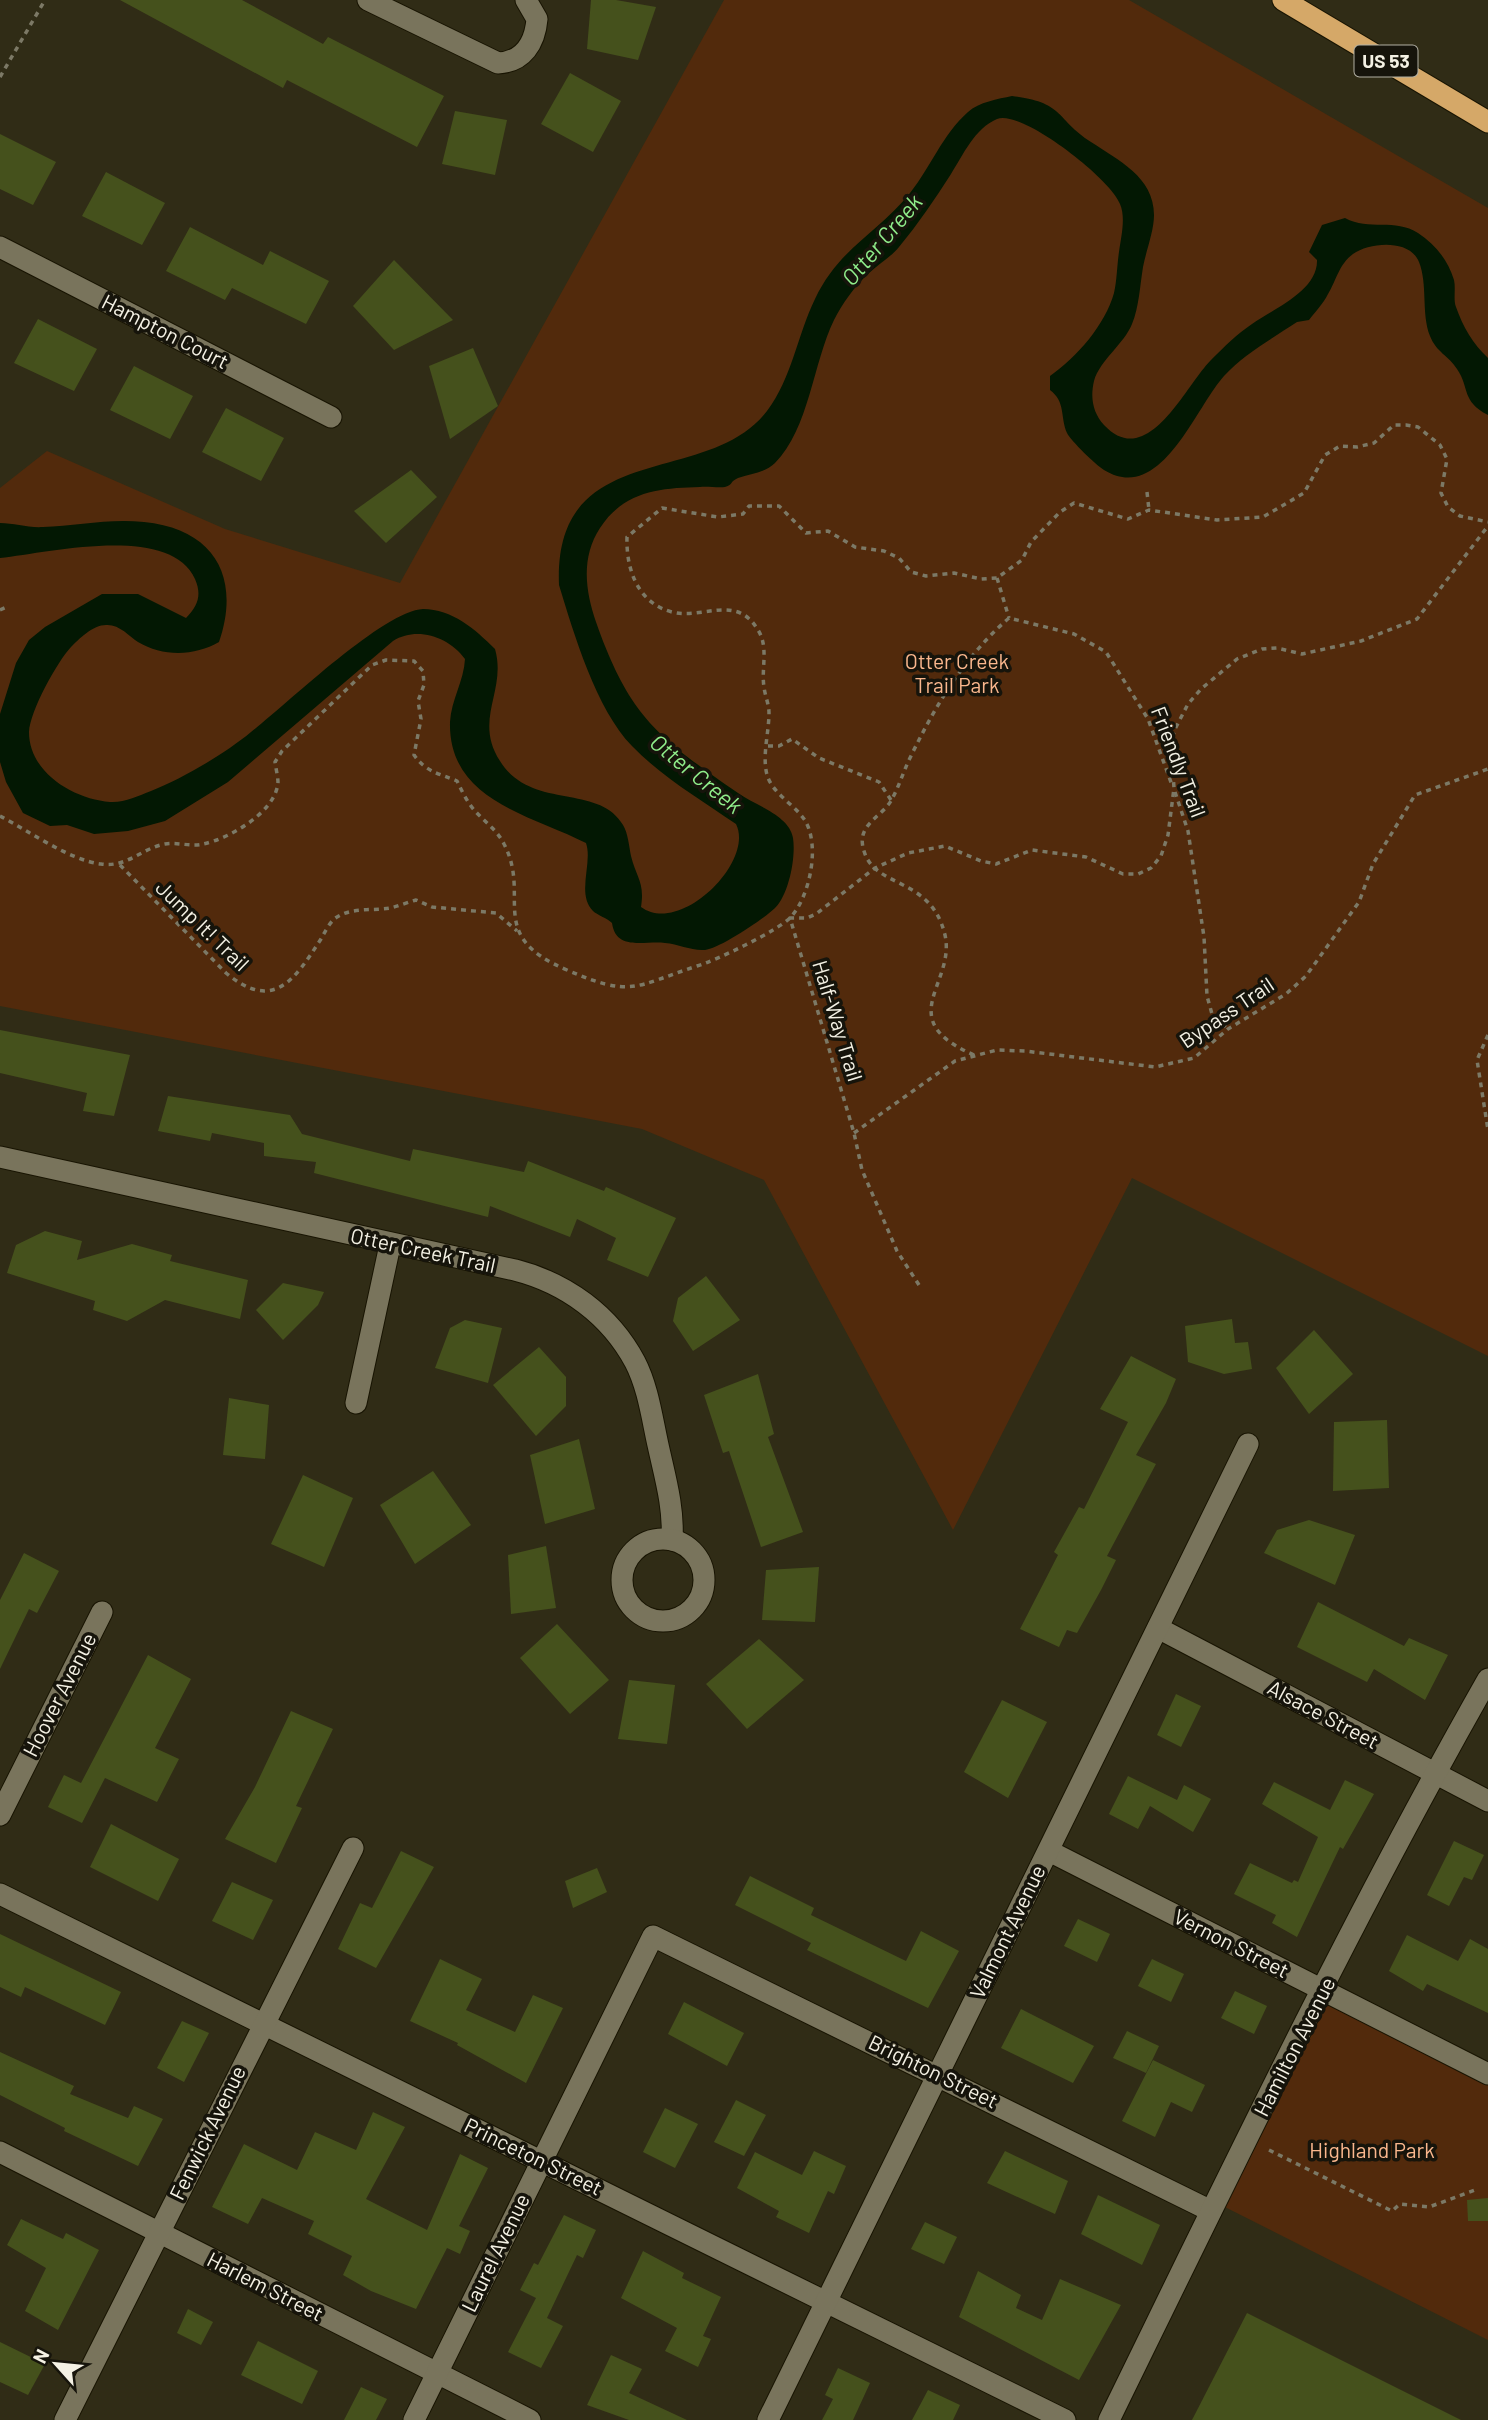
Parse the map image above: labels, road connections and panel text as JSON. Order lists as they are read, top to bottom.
{
  "streets": {
    "highway": ["US 53"],
    "street": [
      "Hampton Court",
      "Otter Creek Trail",
      "Hoover Avenue",
      "Alsace Street",
      "Valmont Avenue",
      "Vernon Street",
      "Hamilton Avenue",
      "Brighton Street",
      "Fenwick Avenue",
      "Princeton Street",
      "Laurel Avenue",
      "Harlem Street"
    ],
    "path": [
      "Friendly Trail",
      "Jump It! Trail",
      "Bypass Trail",
      "Half-Way Trail"
    ]
  },
  "crossings": [
    ["Friendly Trail", "Jump It! Trail"],
    ["Friendly Trail", "Bypass Trail"],
    ["Jump It! Trail", "Half-Way Trail"],
    ["Bypass Trail", "Half-Way Trail"],
    ["Alsace Street", "Valmont Avenue"],
    ["Alsace Street", "Hamilton Avenue"],
    ["Valmont Avenue", "Vernon Street"],
    ["Valmont Avenue", "Brighton Street"],
    ["Valmont Avenue", "Princeton Street"],
    ["Vernon Street", "Hamilton Avenue"],
    ["Hamilton Avenue", "Brighton Street"],
    ["Brighton Street", "Laurel Avenue"],
    ["Fenwick Avenue", "Princeton Street"],
    ["Fenwick Avenue", "Harlem Street"],
    ["Princeton Street", "Laurel Avenue"],
    ["Laurel Avenue", "Harlem Street"]
  ],
  "water": ["Otter Creek"],
  "parks": ["Otter Creek Trail Park", "Highland Park"],
  "north": "top left"
}
